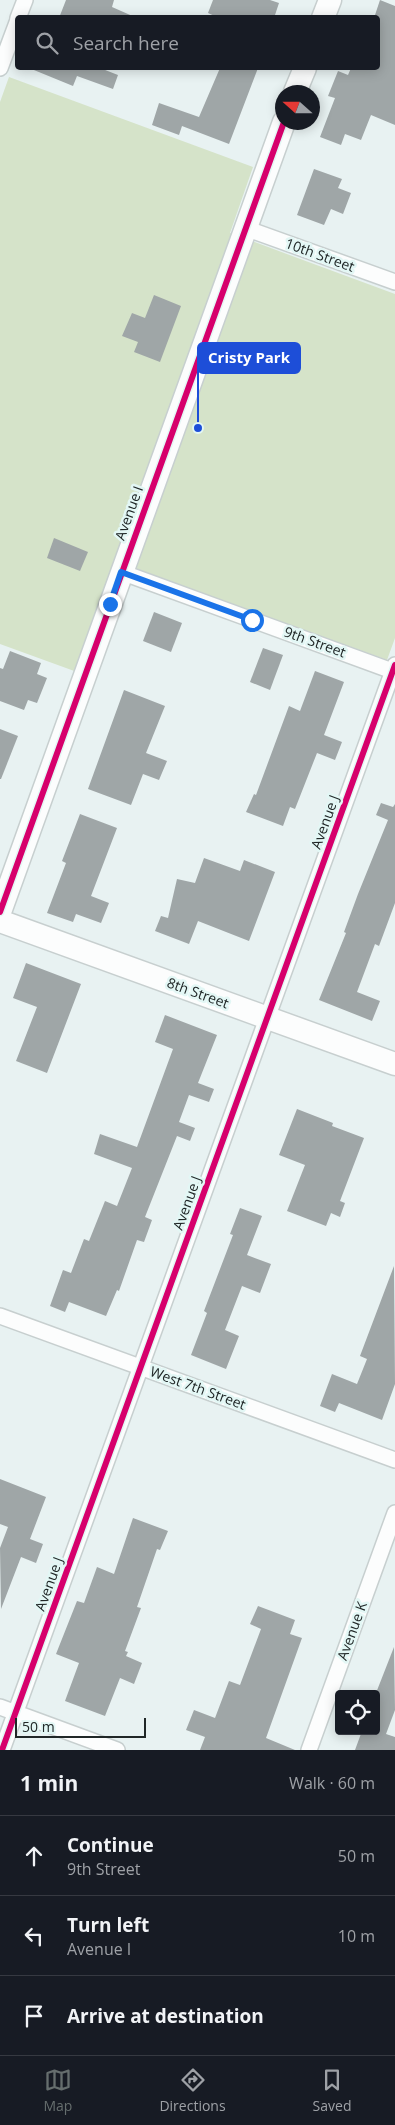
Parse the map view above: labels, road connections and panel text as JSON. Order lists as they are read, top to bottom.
{
  "streets": {
    "street": [
      "10th Street",
      "Avenue I",
      "9th Street",
      "Avenue J",
      "8th Street",
      "West 7th Street",
      "Avenue K"
    ]
  },
  "crossings": [
    ["10th Street", "Avenue I"],
    ["Avenue I", "9th Street"],
    ["9th Street", "Avenue J"],
    ["Avenue J", "8th Street"],
    ["Avenue J", "West 7th Street"]
  ],
  "places": ["Cristy Park"],
  "scale_bar": "50 m",
  "north": "left",
  "page": {
    "search": "Search here",
    "scale": "50 m",
    "heading": ["1 min", "Walk · 60 m"],
    "list": [
      ["Continue", "9th Street", "50 m"],
      ["Turn left", "Avenue I", "10 m"],
      "Arrive at destination"
    ],
    "nav": ["Map", "Directions", "Saved"]
  }
}
